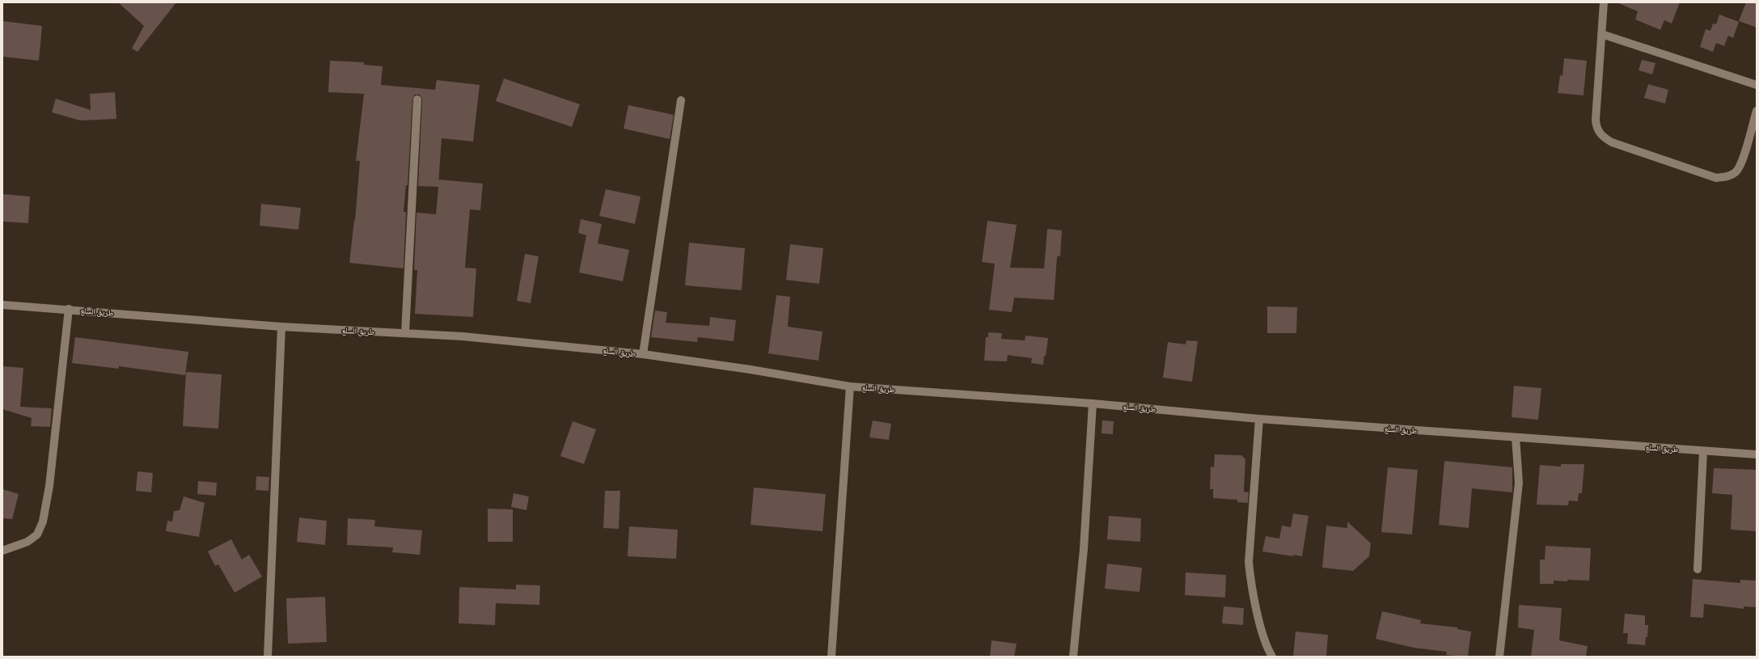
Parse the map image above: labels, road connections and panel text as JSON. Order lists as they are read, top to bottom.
{
  "streets": {
    "street": ["طريق السلع"]
  }
}
